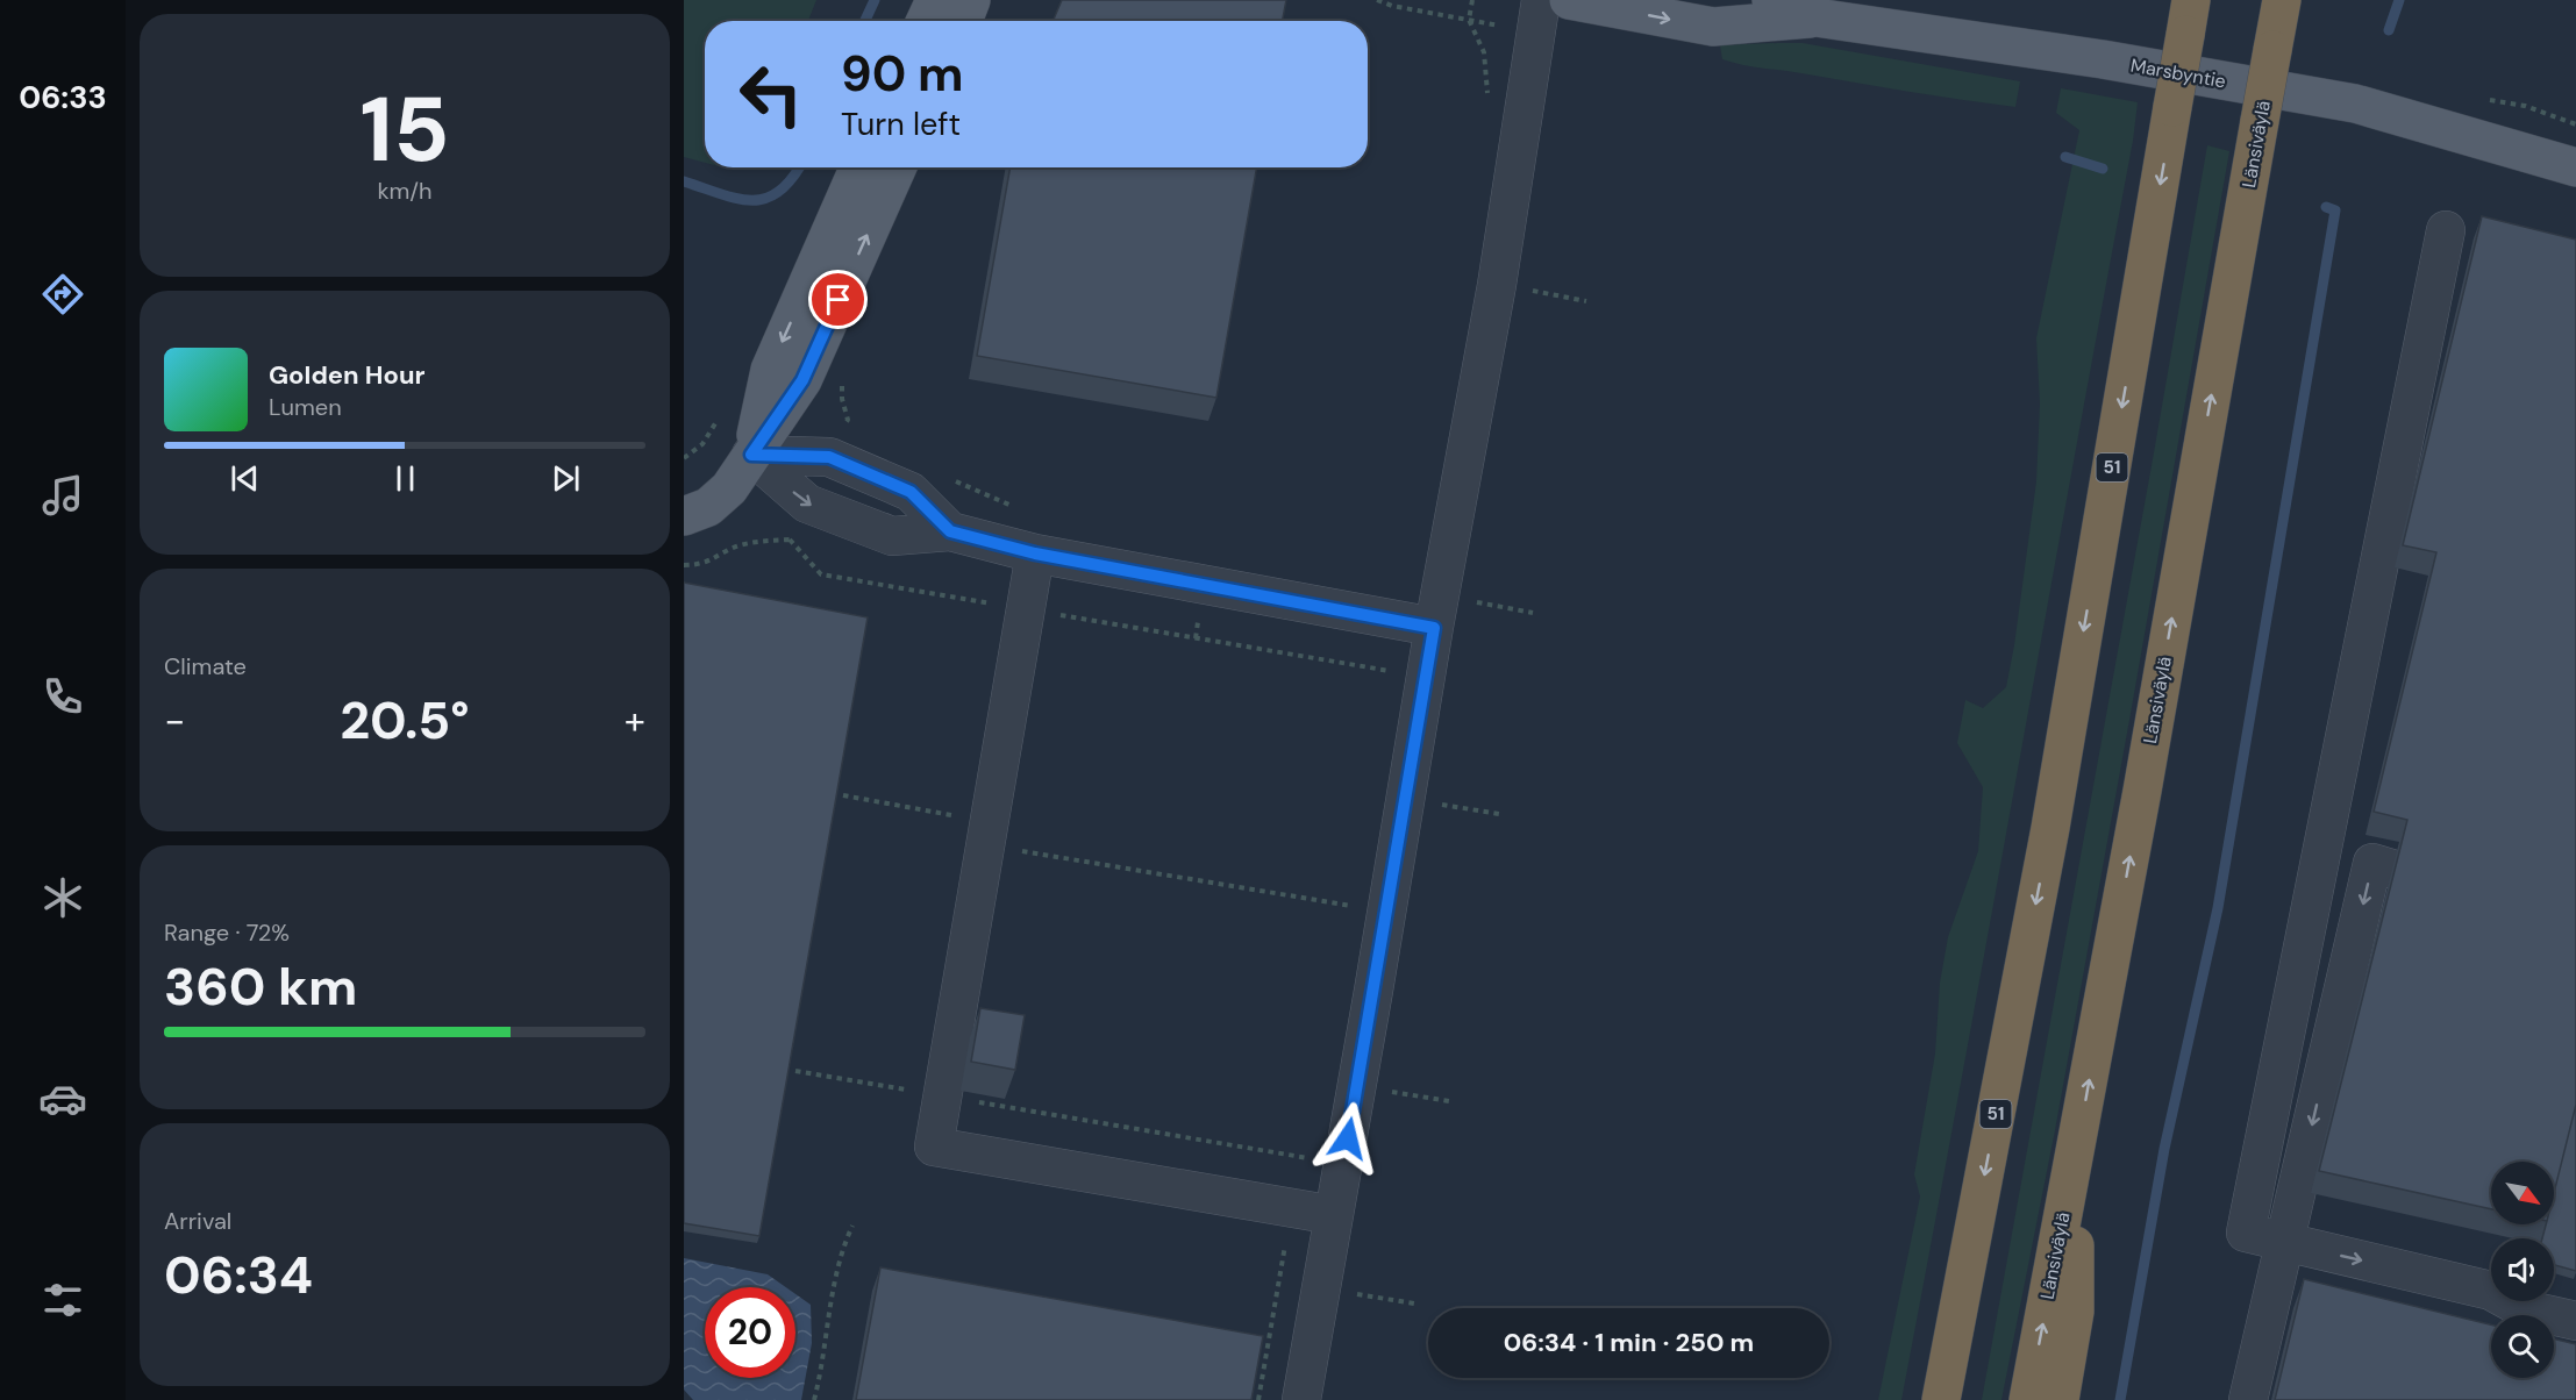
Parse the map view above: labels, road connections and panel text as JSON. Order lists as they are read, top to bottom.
{
  "streets": {
    "highway": ["Länsiväylä", "51"],
    "main road": ["Marsbyntie"]
  },
  "north": "bottom right",
  "page": {
    "tabs": "06:33",
    "tile": [
      ["15", "km/h"],
      "Climate",
      ["Range · 72%", "360 km"],
      ["Arrival", "06:34"]
    ],
    "turn": ["90 m", "Turn left"],
    "song": ["Golden Hour", "Lumen"],
    "heat": ["−", "20.5°", "+"],
    "limit": "20",
    "trip": "06:34 · 1 min · 250 m"
  }
}
